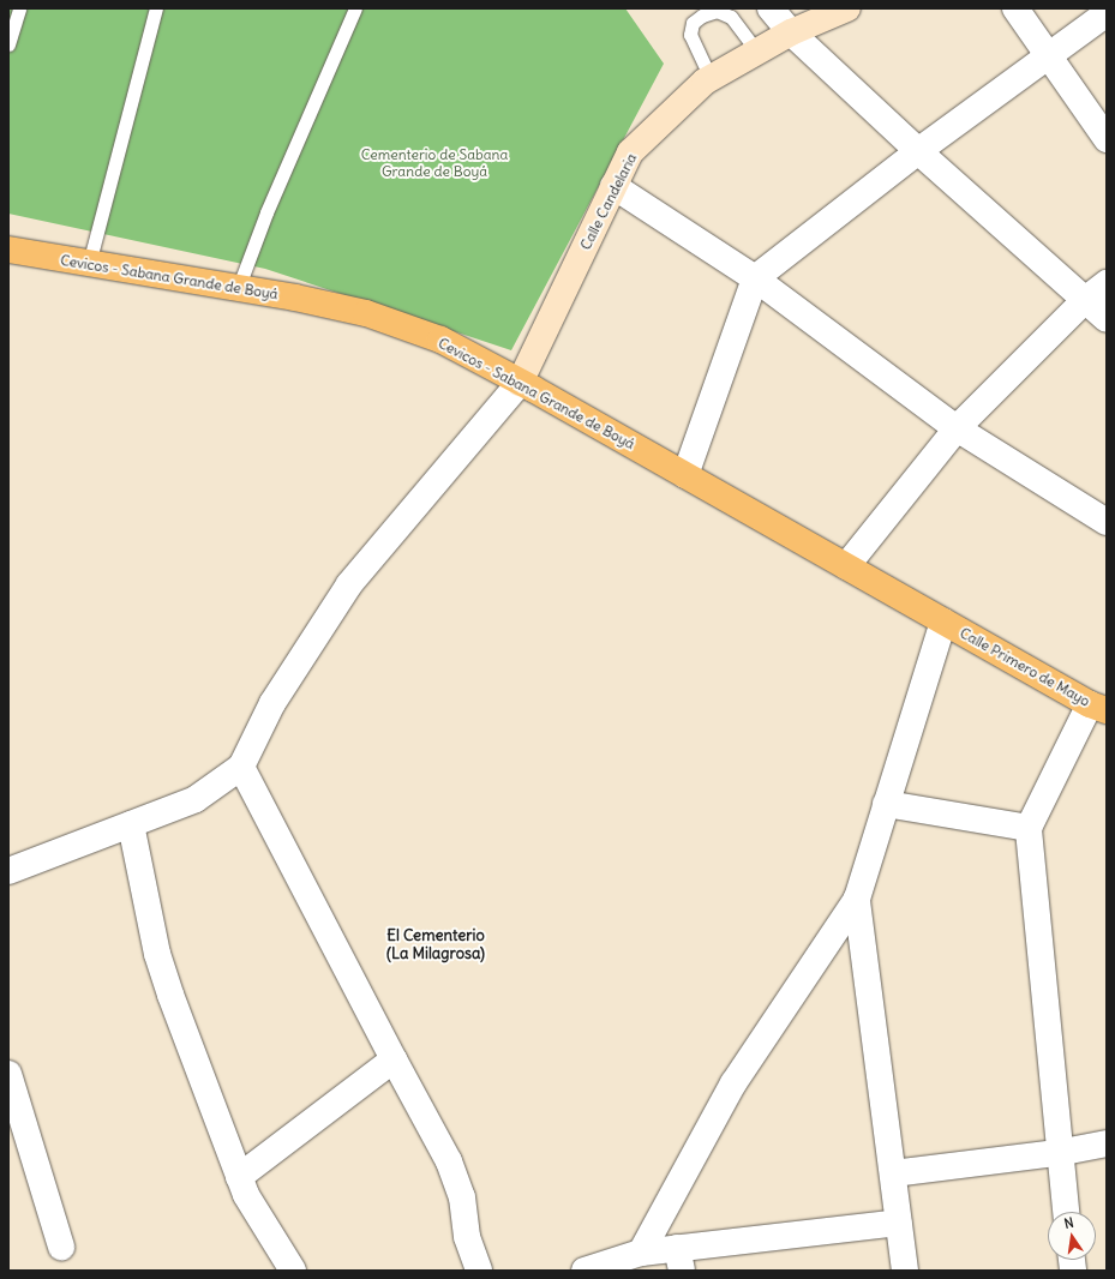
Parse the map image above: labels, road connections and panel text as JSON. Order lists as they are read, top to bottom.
{
  "streets": {
    "main road": ["Calle Candelaria", "Cevicos - Sabana Grande de Boyá", "Calle Primero de Mayo"]
  },
  "crossings": [
    ["Calle Candelaria", "Cevicos - Sabana Grande de Boyá"],
    ["Cevicos - Sabana Grande de Boyá", "Calle Primero de Mayo"]
  ],
  "districts": ["El Cementerio (La Milagrosa)"],
  "parks": ["Cementerio de Sabana Grande de Boyá"],
  "north": "top"
}
